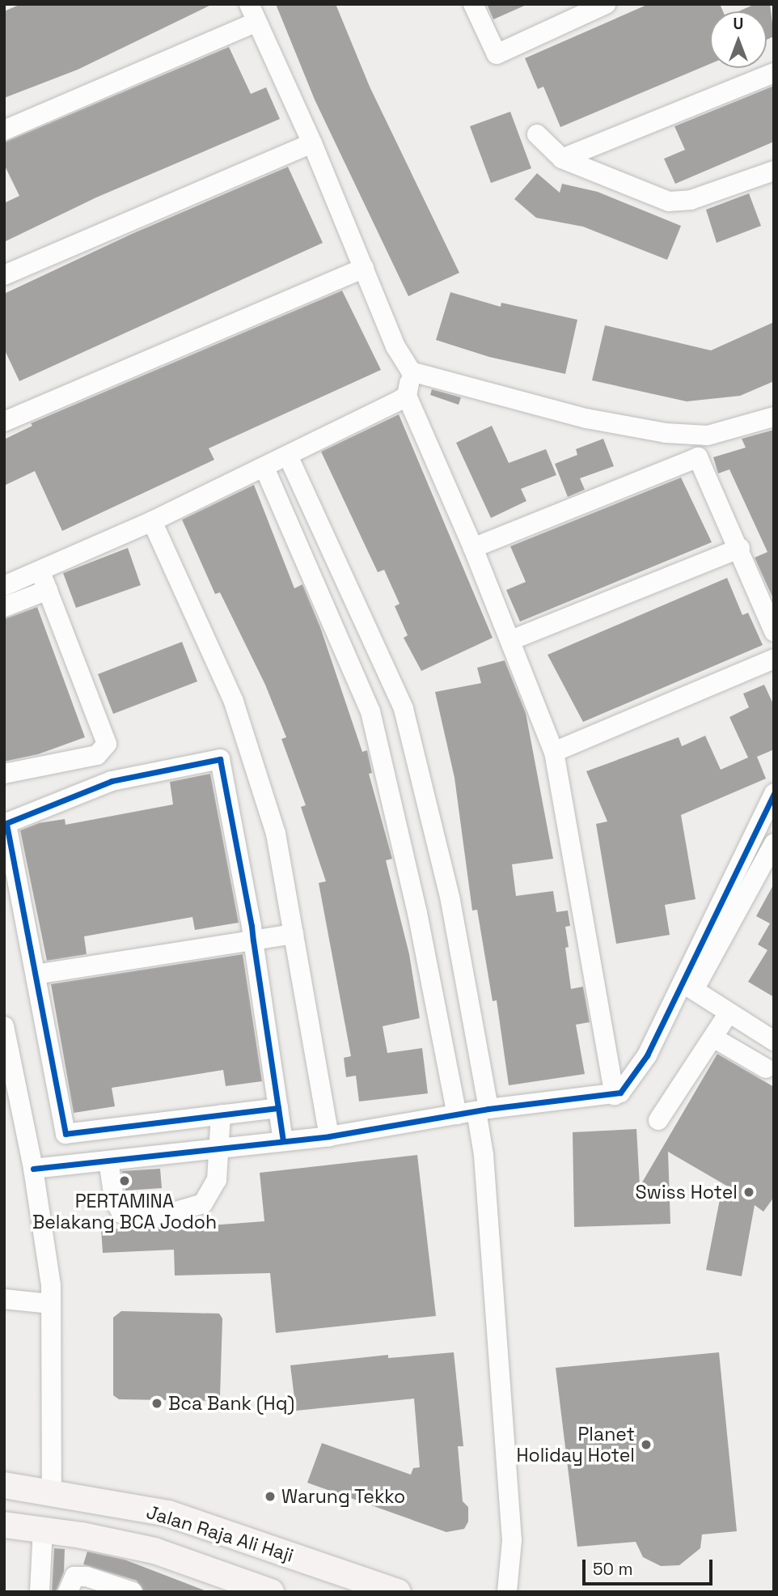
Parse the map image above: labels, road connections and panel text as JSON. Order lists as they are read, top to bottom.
{
  "streets": {
    "main road": ["Jalan Raja Ali Haji"]
  },
  "places": [
    "PERTAMINA Belakang BCA Jodoh",
    "Swiss Hotel",
    "Bca Bank (Hq)",
    "Planet Holiday Hotel",
    "Warung Tekko"
  ],
  "scale_bar": "50 m",
  "north": "top"
}
